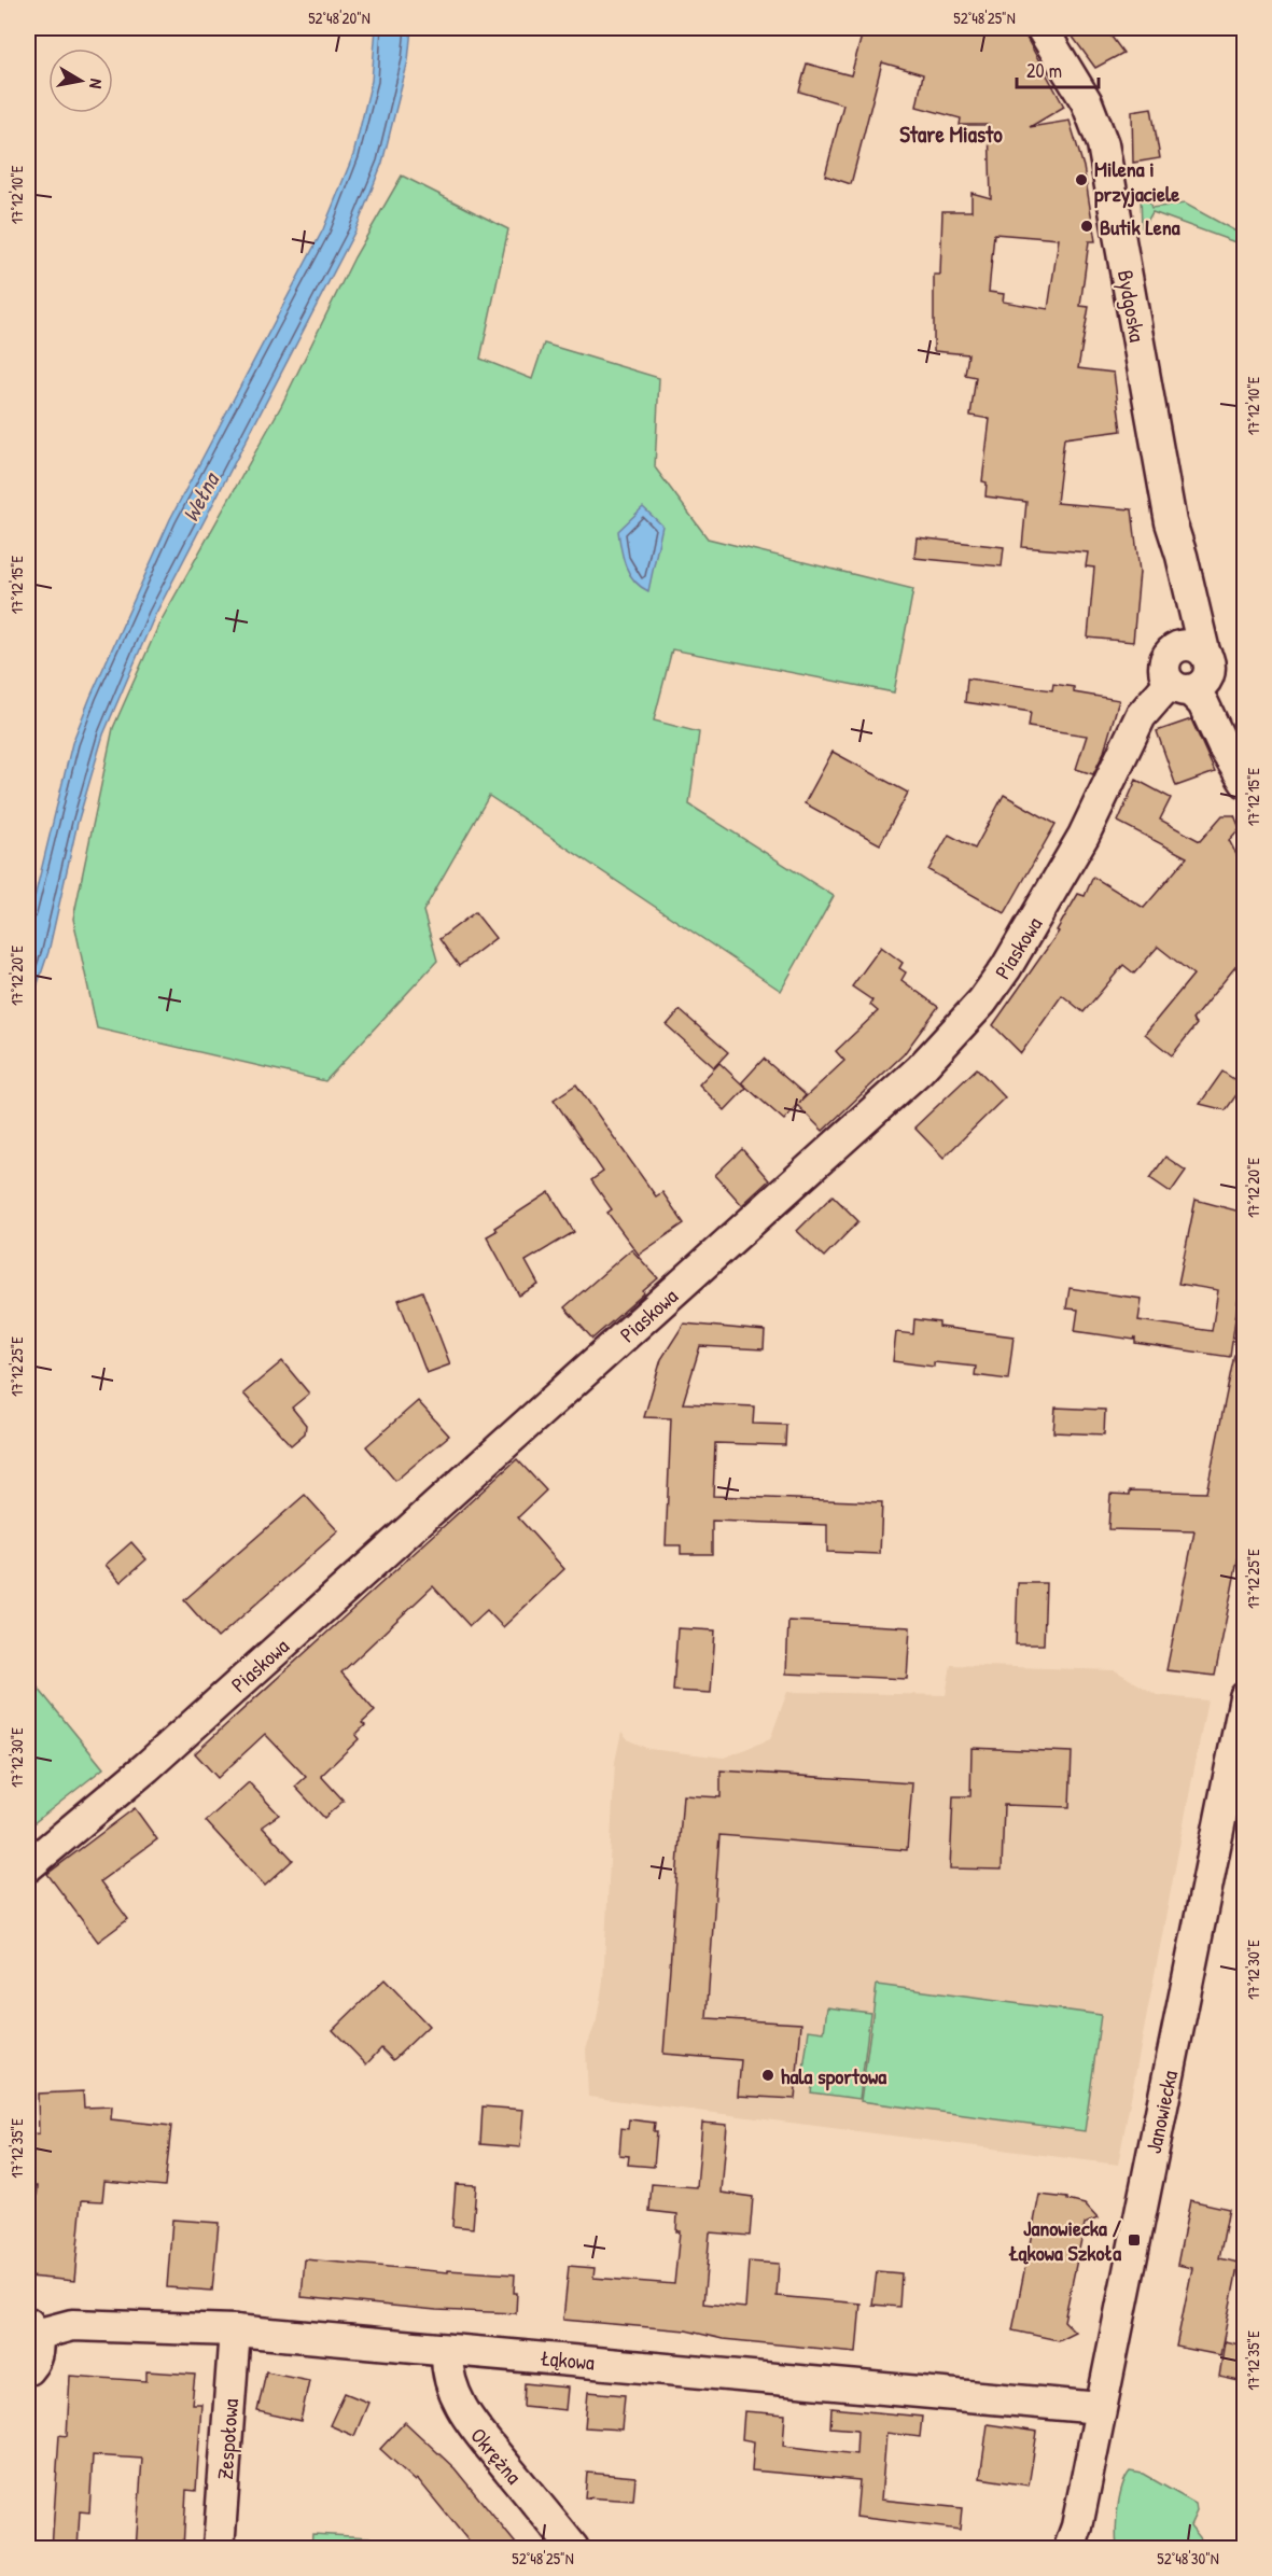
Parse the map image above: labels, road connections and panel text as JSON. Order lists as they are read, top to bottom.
{
  "streets": {
    "street": [
      "Bydgoska",
      "Piaskowa",
      "Janowiecka",
      "Łąkowa",
      "Zespołowa",
      "Okrężna"
    ]
  },
  "crossings": [
    ["Bydgoska", "Piaskowa"],
    ["Janowiecka", "Łąkowa"],
    ["Łąkowa", "Zespołowa"],
    ["Łąkowa", "Okrężna"]
  ],
  "districts": ["Stare Miasto"],
  "water": ["Wełna"],
  "places": {
    "other": ["Milena i przyjaciele", "Butik Lena", "hala sportowa"],
    "transit": ["Janowiecka / Łąkowa Szkoła"]
  },
  "scale_bar": "20 m",
  "north": "right",
  "coordinates": [
    "52°48'20\"N",
    "52°48'25\"N",
    "17°12'10\"E",
    "17°12'15\"E",
    "17°12'20\"E",
    "17°12'25\"E",
    "17°12'30\"E",
    "17°12'35\"E",
    "52°48'30\"N"
  ]
}
